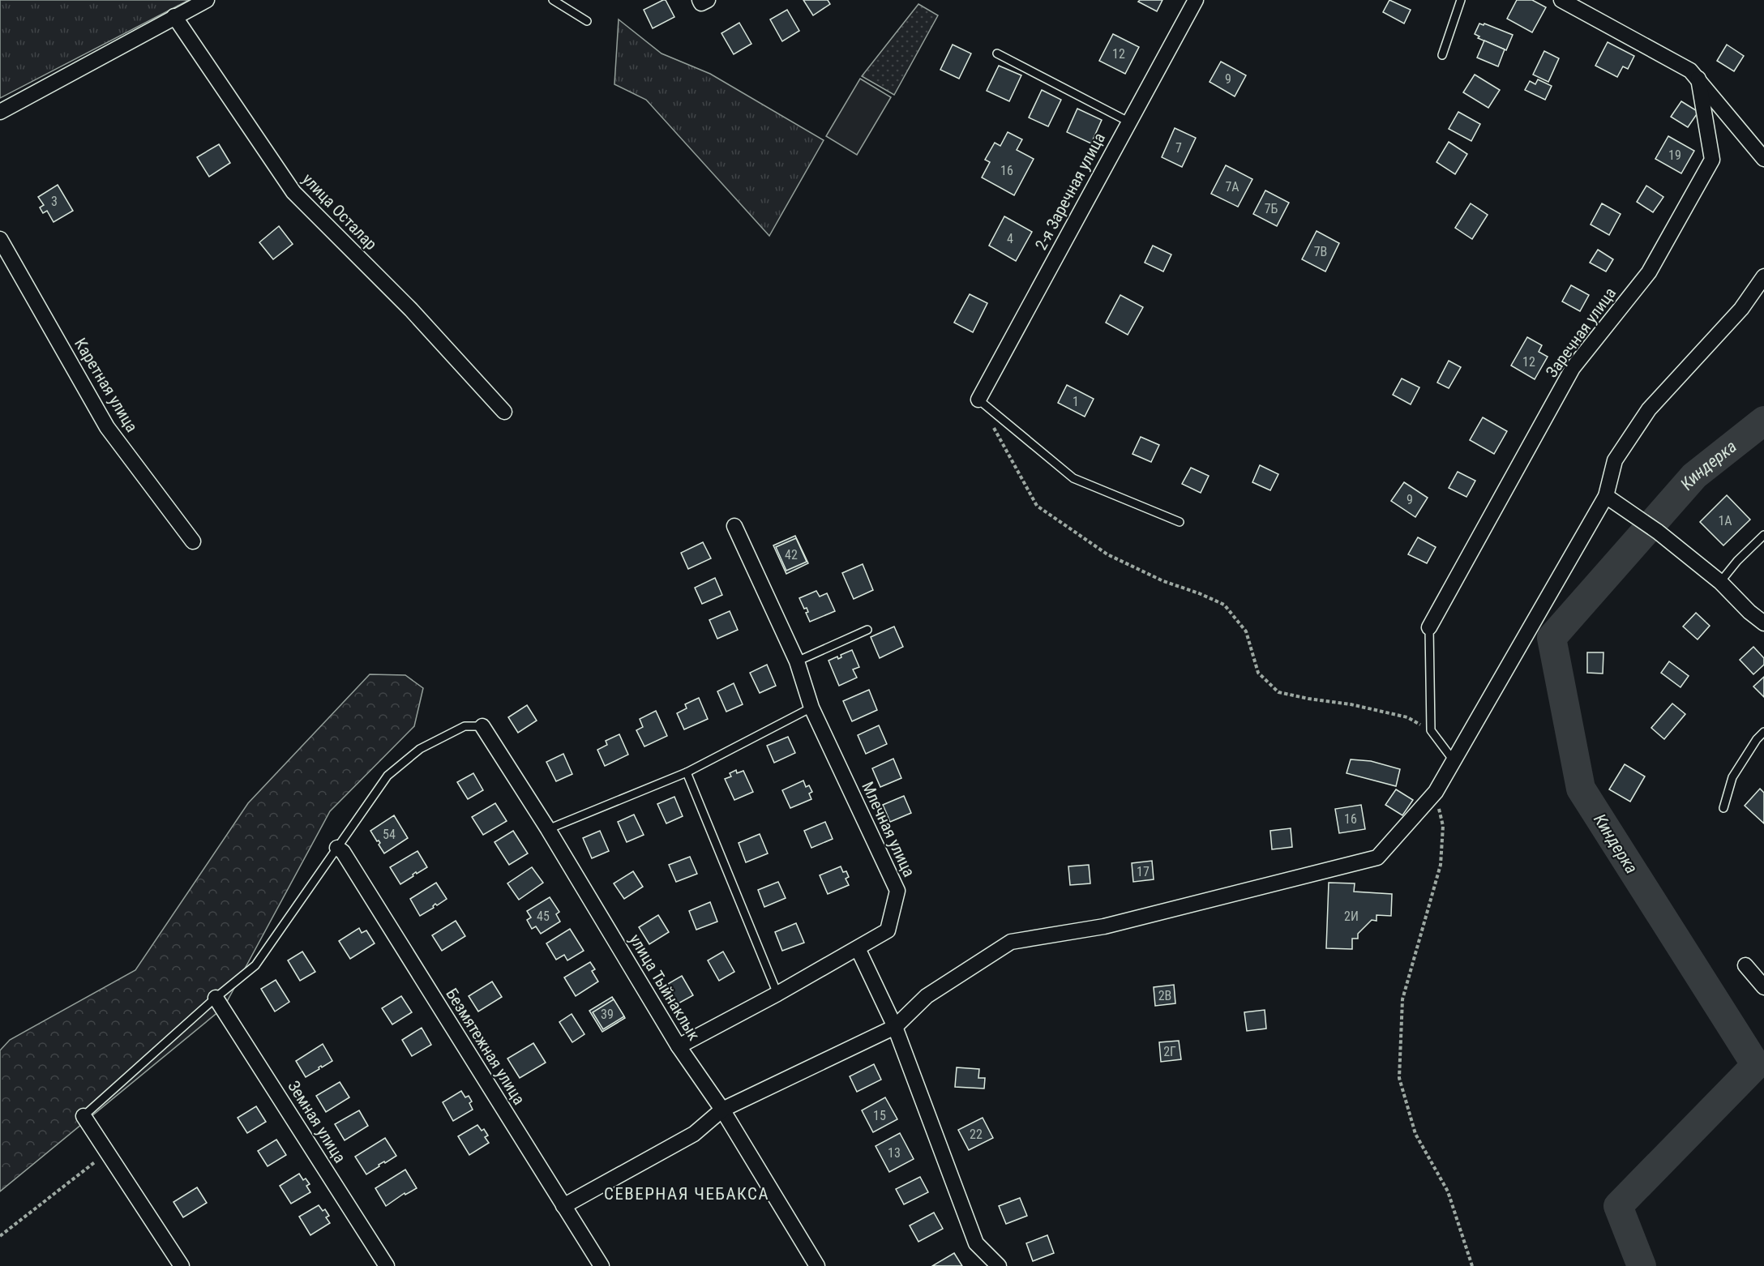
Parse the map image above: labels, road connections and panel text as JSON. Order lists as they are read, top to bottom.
{
  "streets": {
    "street": [
      "2-я Заречная улица",
      "улица Осталар",
      "Заречная улица",
      "Каретная улица",
      "Млечная улица",
      "улица Тыйнаклык",
      "Безмятежная улица",
      "Земная улица"
    ]
  },
  "crossings": [
    ["Млечная улица", "улица Тыйнаклык"]
  ],
  "districts": ["СЕВЕРНАЯ ЧЕБАКСА"],
  "water": ["Киндерка"],
  "house_numbers": [
    "12",
    "9",
    "7",
    "19",
    "16",
    "7А",
    "3",
    "7Б",
    "4",
    "7В",
    "12",
    "1",
    "9",
    "1А",
    "42",
    "16",
    "54",
    "17",
    "45",
    "2И",
    "2В",
    "39",
    "2Г",
    "15",
    "22",
    "13"
  ]
}
